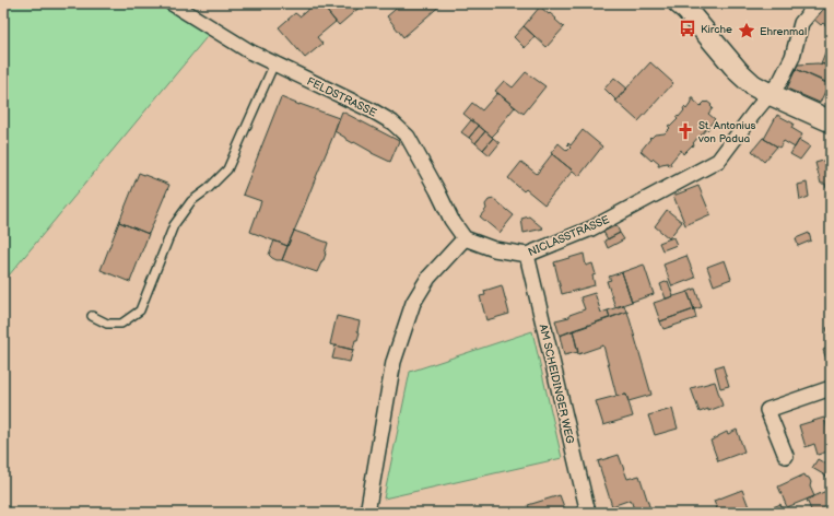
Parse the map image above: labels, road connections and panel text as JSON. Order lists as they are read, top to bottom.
{
  "streets": {
    "street": ["FELDSTRASSE", "NICLASSTRASSE", "AM SCHEIDINGER WEG"]
  },
  "crossings": [
    ["FELDSTRASSE", "NICLASSTRASSE"],
    ["NICLASSTRASSE", "AM SCHEIDINGER WEG"]
  ],
  "places": {
    "bus stop": ["Kirche"],
    "place": ["Ehrenmal"],
    "church": ["St. Antonius von Padua"]
  }
}
